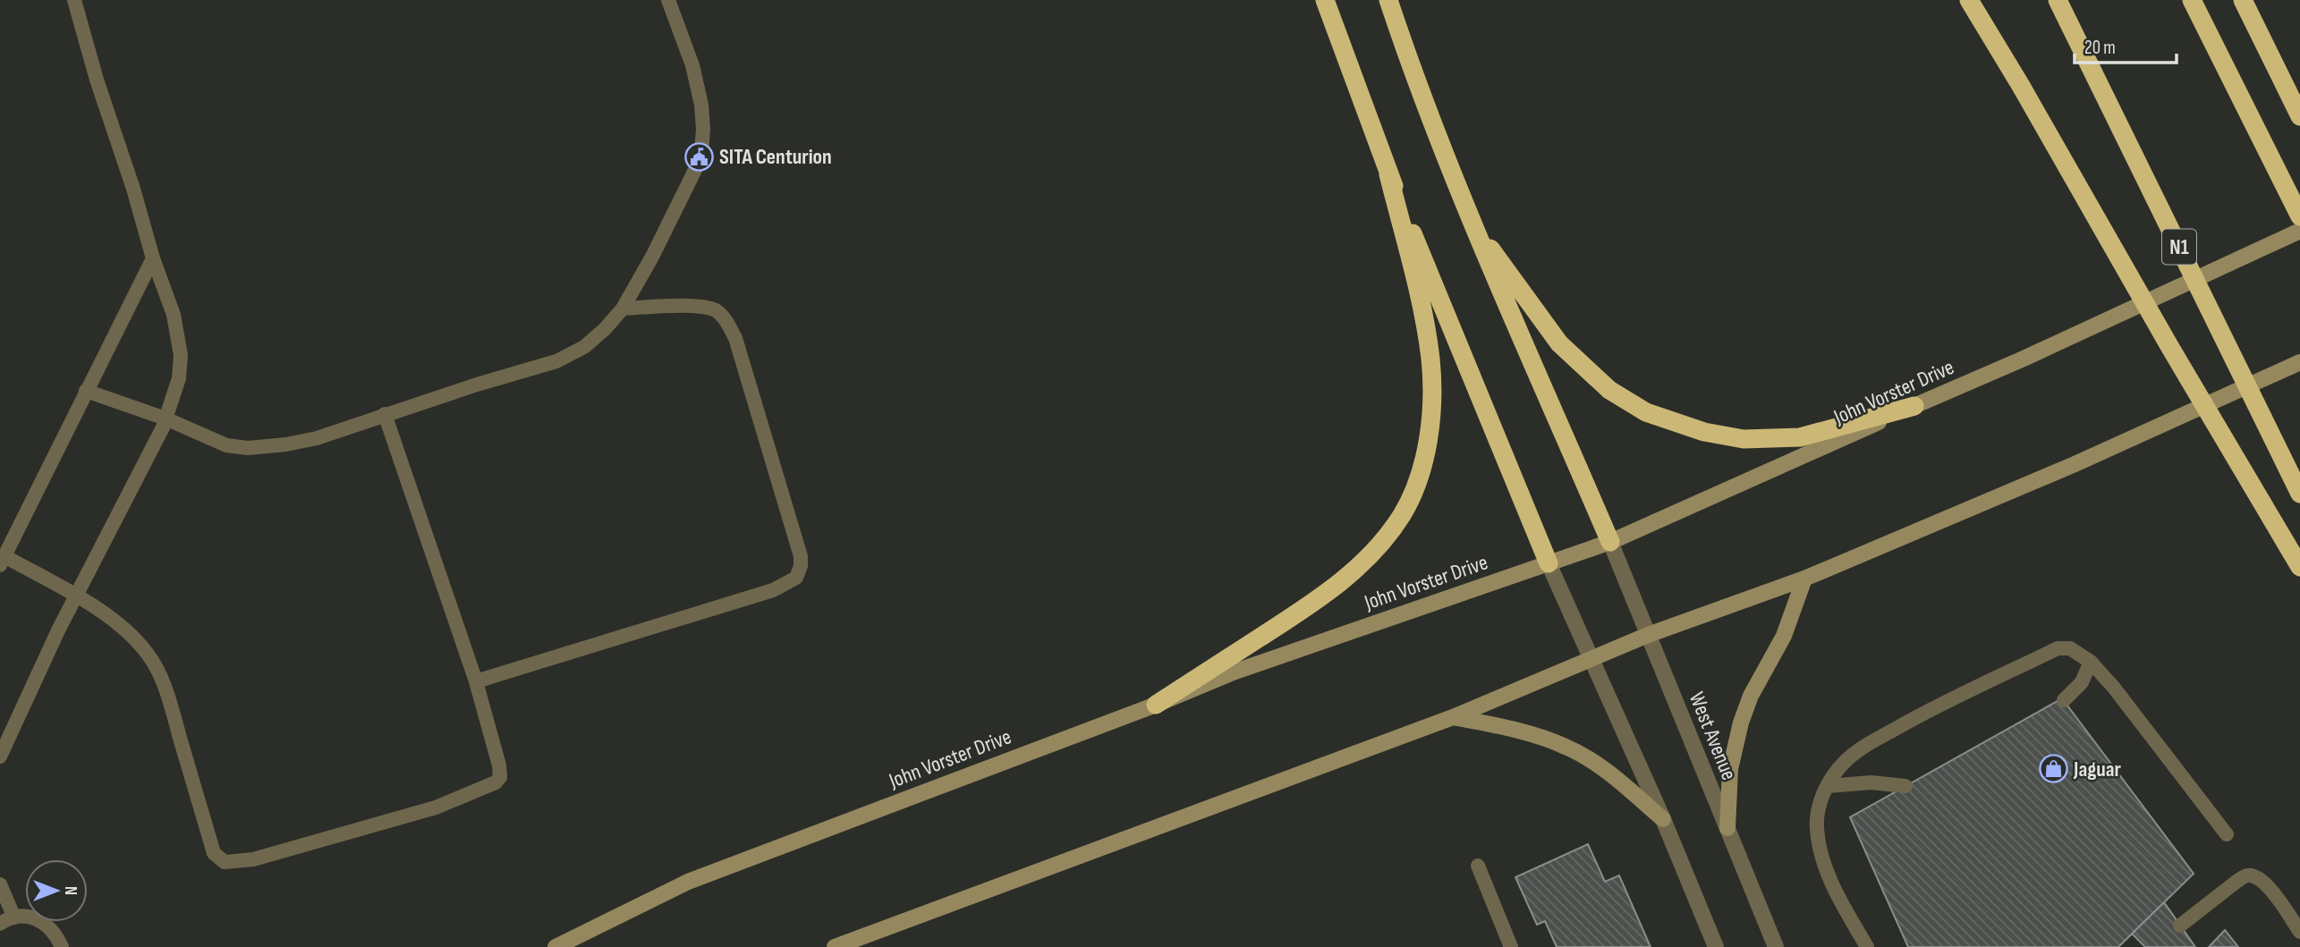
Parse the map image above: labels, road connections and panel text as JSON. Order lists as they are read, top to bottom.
{
  "streets": {
    "highway": ["N1"],
    "main road": ["John Vorster Drive"],
    "street": ["West Avenue"]
  },
  "crossings": [
    ["John Vorster Drive", "West Avenue"]
  ],
  "places": {
    "public building": ["SITA Centurion"],
    "shop": ["Jaguar"]
  },
  "scale_bar": "20 m",
  "north": "right"
}
